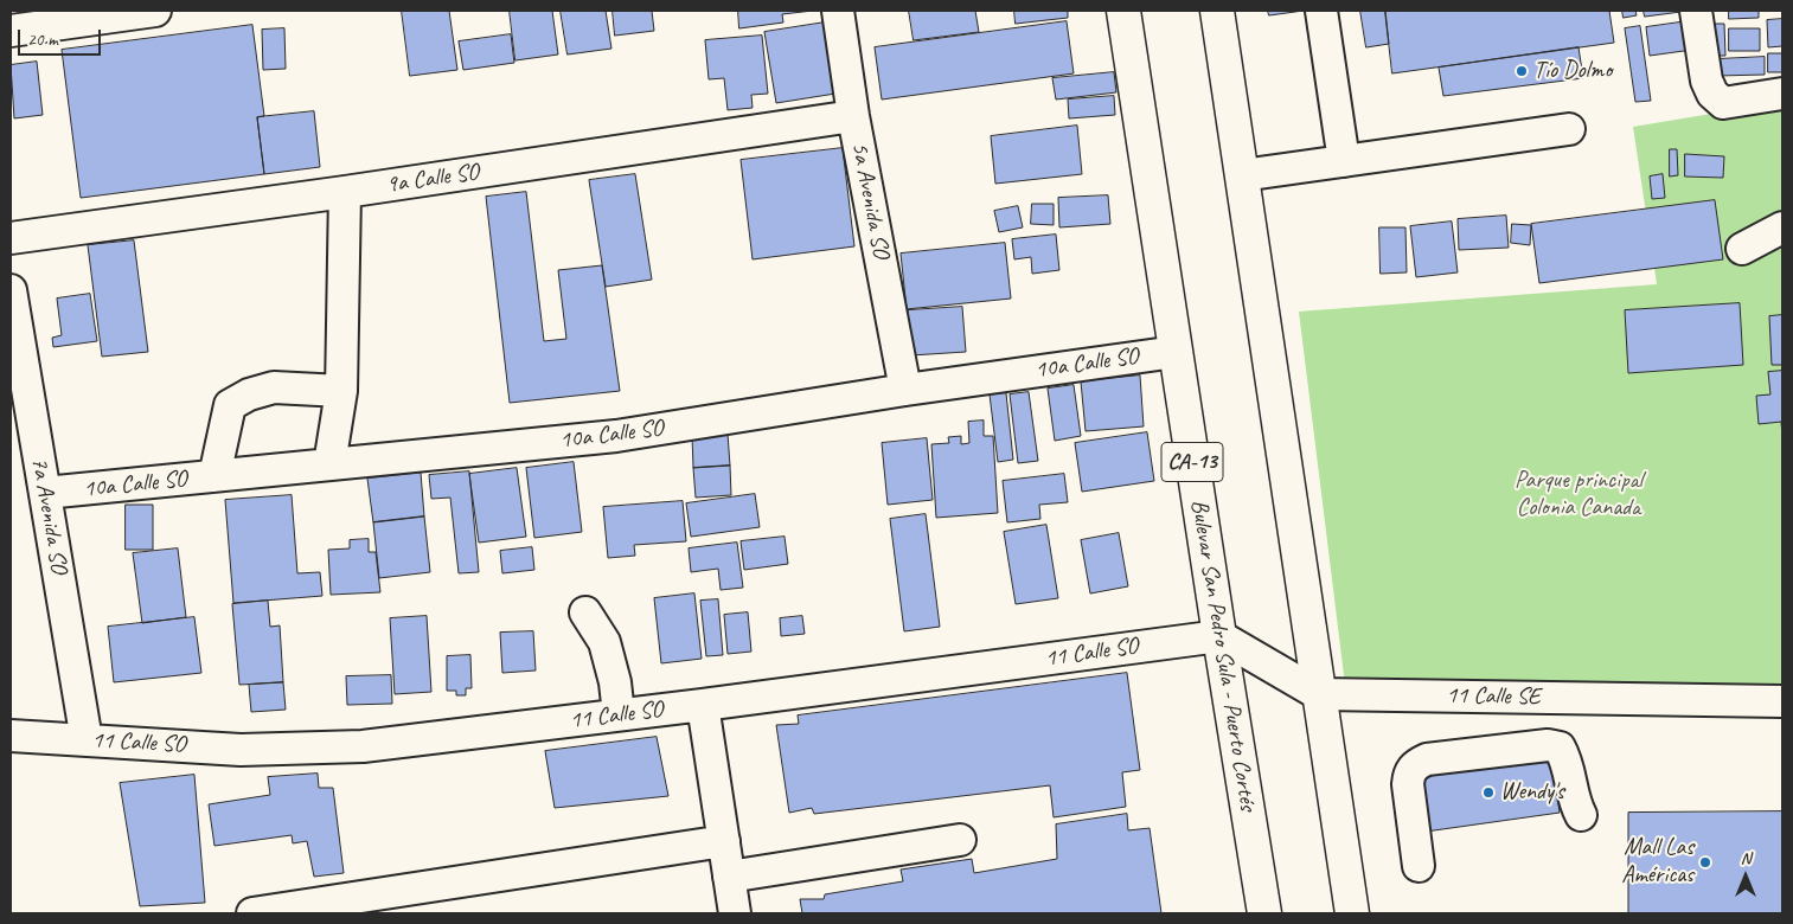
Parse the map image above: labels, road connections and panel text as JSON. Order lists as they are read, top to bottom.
{
  "streets": {
    "highway": ["CA-13", "Bulevar San Pedro Sula - Puerto Cortés"],
    "street": [
      "9a Calle SO",
      "5a Avenida SO",
      "10a Calle SO",
      "7a Avenida SO",
      "11 Calle SO",
      "11 Calle SE"
    ]
  },
  "crossings": [
    ["9a Calle SO", "5a Avenida SO"],
    ["5a Avenida SO", "10a Calle SO"],
    ["10a Calle SO", "7a Avenida SO"],
    ["10a Calle SO", "Bulevar San Pedro Sula - Puerto Cortés"],
    ["7a Avenida SO", "11 Calle SO"],
    ["11 Calle SO", "Bulevar San Pedro Sula - Puerto Cortés"],
    ["11 Calle SO", "11 Calle SE"],
    ["Bulevar San Pedro Sula - Puerto Cortés", "11 Calle SE"]
  ],
  "parks": ["Parque principal Colonia Canada"],
  "places": ["Tío Dolmo", "Wendy's", "Mall Las Américas"],
  "scale_bar": "20 m",
  "north": "top"
}
